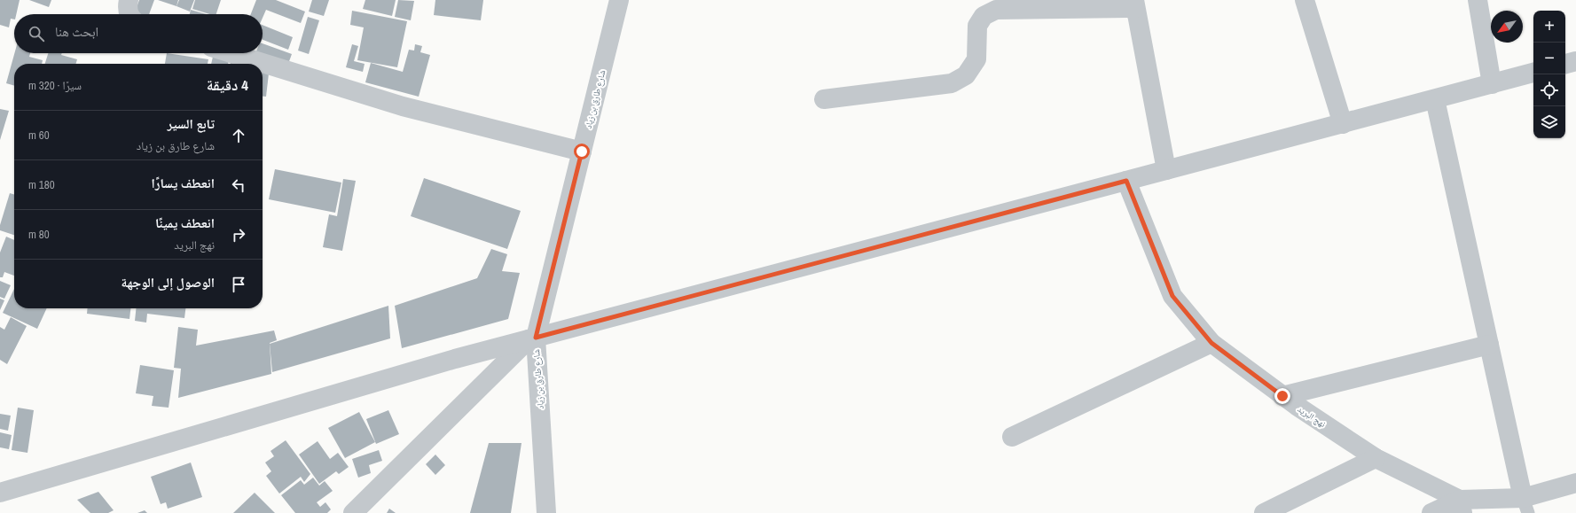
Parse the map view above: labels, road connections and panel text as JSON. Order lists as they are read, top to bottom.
{
  "streets": {
    "street": ["شارع طارق بن زياد", "نهج البريد"]
  },
  "north": "bottom left",
  "page": {
    "map_buttons": ["+", "−"],
    "search": "ابحث هنا",
    "heading": ["4 دقيقة", "سيرًا · 320 m"],
    "list": [
      ["تابع السير", "شارع طارق بن زياد", "60 m"],
      ["انعطف يسارًا", "180 m"],
      ["انعطف يمينًا", "نهج البريد", "80 m"],
      "الوصول إلى الوجهة"
    ]
  }
}
